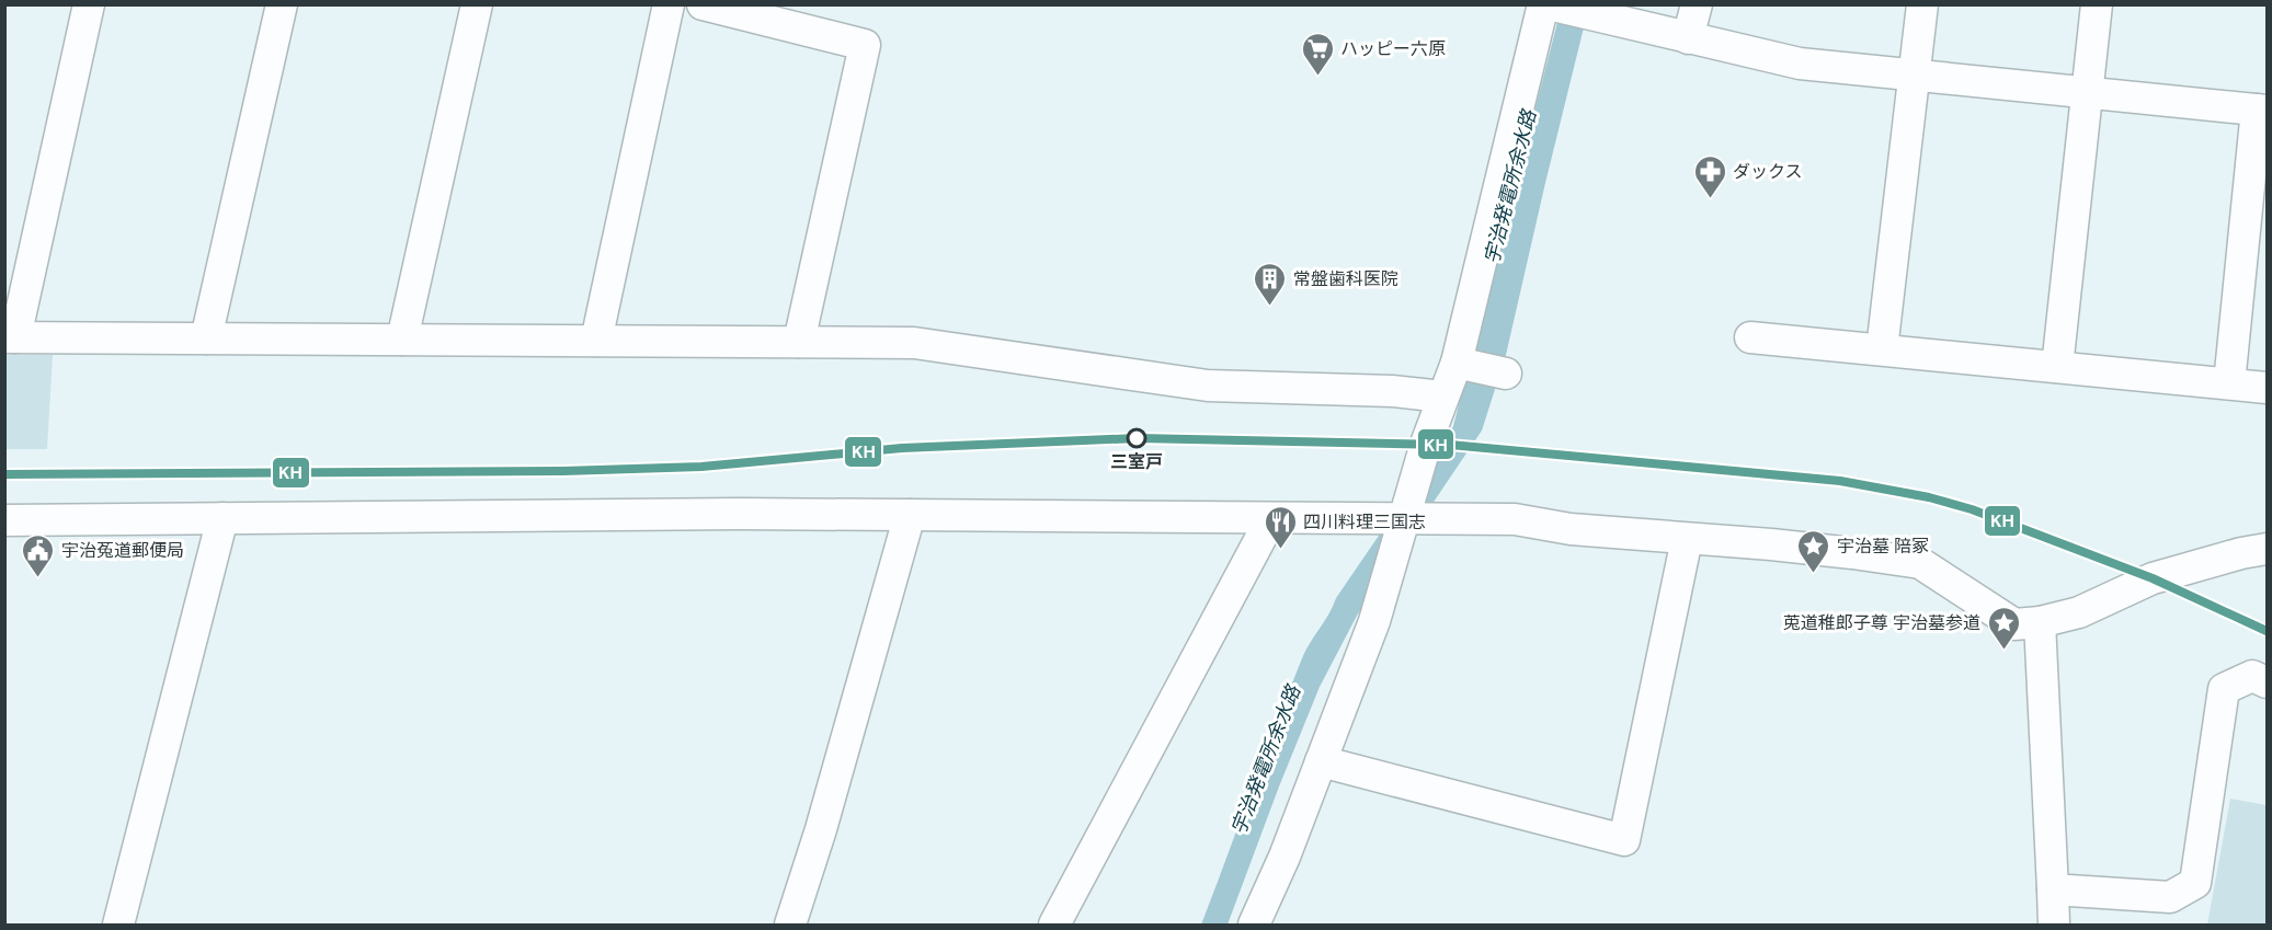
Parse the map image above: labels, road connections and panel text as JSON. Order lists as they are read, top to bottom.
{
  "water": ["宇治発電所余水路"],
  "places": {
    "supermarket": ["ハッピー六原"],
    "pharmacy": ["ダックス"],
    "building": ["常盤歯科医院"],
    "other": ["三室戸"],
    "restaurant": ["四川料理三国志"],
    "place": ["宇治墓 陪冢", "莵道稚郎子尊 宇治墓参道"],
    "public building": ["宇治菟道郵便局"]
  },
  "lines": ["transit line KH"]
}
